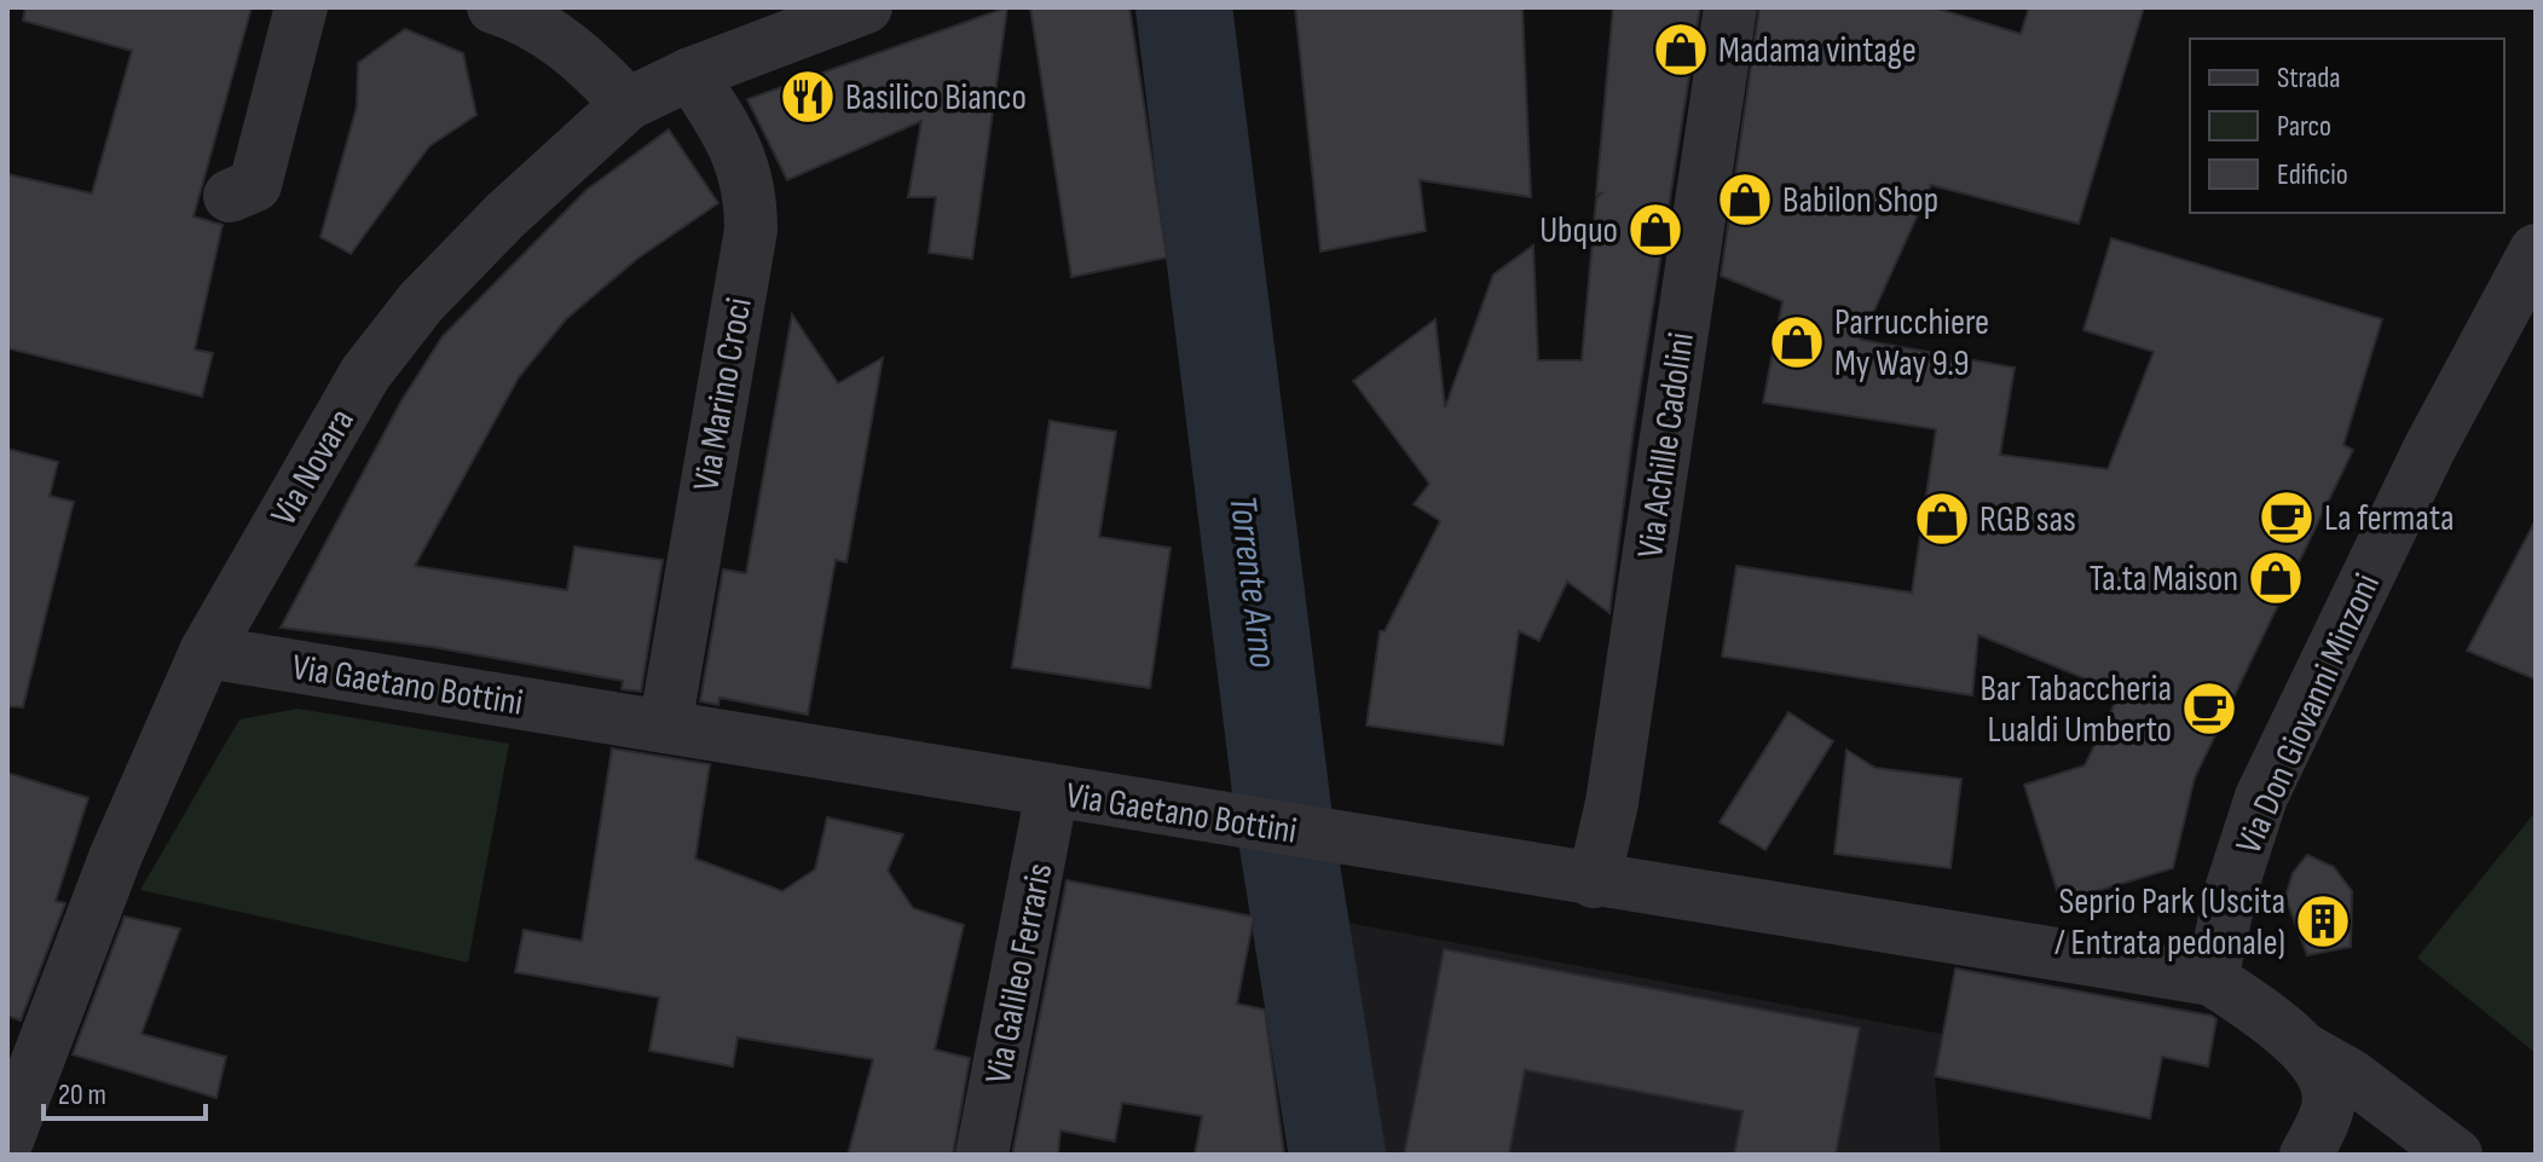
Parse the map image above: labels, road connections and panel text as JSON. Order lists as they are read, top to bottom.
{
  "streets": {
    "street": [
      "Via Marino Croci",
      "Via Achille Cadolini",
      "Via Novara",
      "Via Gaetano Bottini",
      "Via Don Giovanni Minzoni",
      "Via Galileo Ferraris"
    ]
  },
  "crossings": [
    ["Via Marino Croci", "Via Novara"],
    ["Via Marino Croci", "Via Gaetano Bottini"],
    ["Via Achille Cadolini", "Via Gaetano Bottini"],
    ["Via Novara", "Via Gaetano Bottini"],
    ["Via Gaetano Bottini", "Via Don Giovanni Minzoni"],
    ["Via Gaetano Bottini", "Via Galileo Ferraris"]
  ],
  "water": ["Torrente Arno"],
  "places": {
    "shop": [
      "Madama vintage",
      "Babilon Shop",
      "Ubquo",
      "Parrucchiere My Way 9.9",
      "RGB sas",
      "Ta.ta Maison"
    ],
    "restaurant": ["Basilico Bianco"],
    "cafe": ["La fermata", "Bar Tabaccheria Lualdi Umberto"],
    "building": ["Seprio Park (Uscita / Entrata pedonale)"]
  },
  "legend": ["Strada", "Parco", "Edificio"],
  "scale_bar": "20 m"
}
